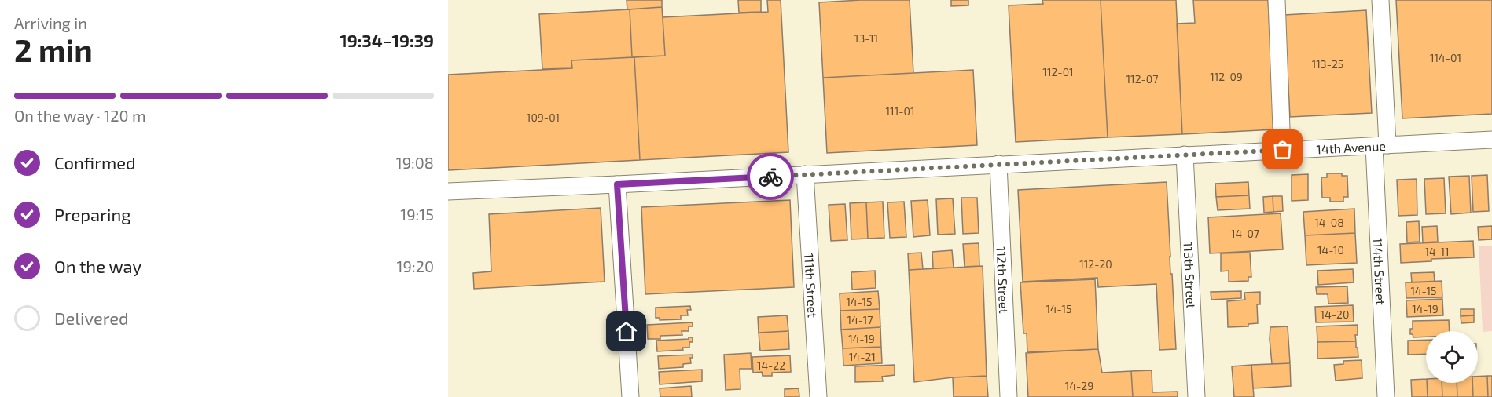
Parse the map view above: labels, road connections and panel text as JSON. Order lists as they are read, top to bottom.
{
  "streets": {
    "street": [
      "14th Avenue",
      "114th Street",
      "113th Street",
      "112th Street",
      "111th Street"
    ]
  },
  "crossings": [
    ["14th Avenue", "114th Street"],
    ["14th Avenue", "113th Street"],
    ["14th Avenue", "112th Street"],
    ["14th Avenue", "111th Street"]
  ],
  "house_numbers": [
    "13-11",
    "114-01",
    "113-25",
    "112-01",
    "112-09",
    "112-07",
    "111-01",
    "109-01",
    "14-08",
    "14-07",
    "14-10",
    "14-11",
    "112-20",
    "14-15",
    "14-15",
    "14-15",
    "14-19",
    "14-20",
    "14-17",
    "14-19",
    "14-21",
    "14-22",
    "14-29"
  ],
  "page": {
    "heading": ["2 min", "Arriving in", "19:34–19:39"],
    "bar": "On the way · 120 m",
    "list": [
      ["Confirmed", "19:08"],
      ["Preparing", "19:15"],
      ["On the way", "19:20"],
      "Delivered"
    ]
  }
}
